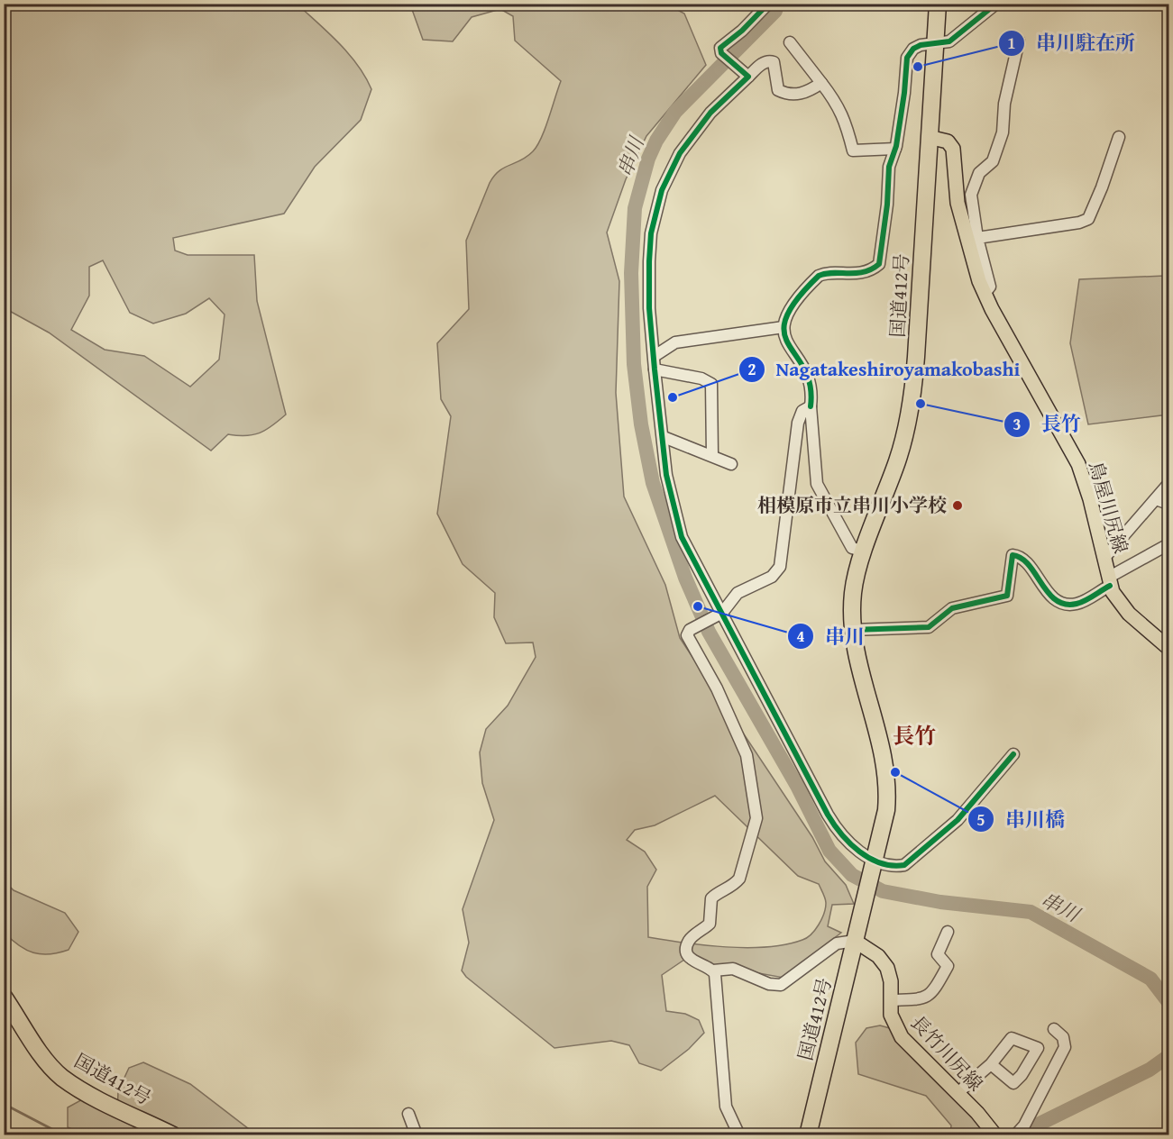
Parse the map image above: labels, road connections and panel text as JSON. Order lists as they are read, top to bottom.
{
  "streets": {
    "highway": ["国道412号"],
    "main road": ["鳥屋川尻線", "長竹川尻線"]
  },
  "crossings": [
    ["国道412号", "鳥屋川尻線"],
    ["国道412号", "長竹川尻線"]
  ],
  "districts": ["長竹"],
  "water": ["串川"],
  "places": [
    "串川駐在所",
    "Nagatakeshiroyamakobashi",
    "長竹",
    "相模原市立串川小学校",
    "串川",
    "串川橋"
  ]
}
